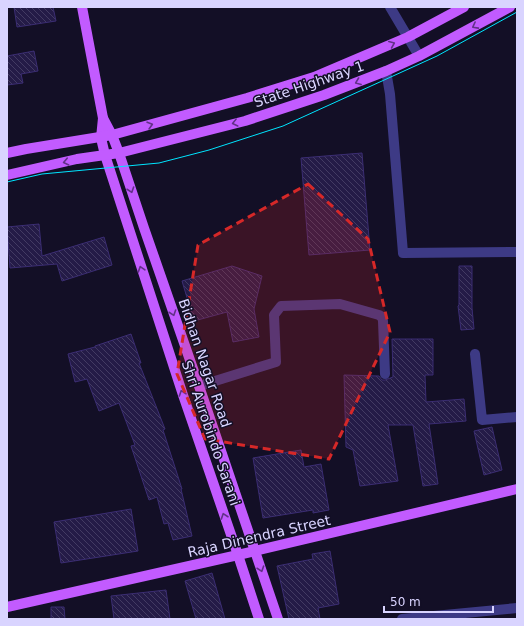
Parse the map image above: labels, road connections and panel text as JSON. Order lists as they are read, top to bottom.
{
  "streets": {
    "main road": [
      "State Highway 1",
      "Bidhan Nagar Road",
      "Shri Aurobindo Sarani",
      "Raja Dinendra Street"
    ]
  },
  "crossings": [
    ["State Highway 1", "Bidhan Nagar Road"],
    ["State Highway 1", "Shri Aurobindo Sarani"],
    ["Bidhan Nagar Road", "Shri Aurobindo Sarani"],
    ["Bidhan Nagar Road", "Raja Dinendra Street"],
    ["Shri Aurobindo Sarani", "Raja Dinendra Street"]
  ],
  "one_way": ["Bidhan Nagar Road", "Shri Aurobindo Sarani"],
  "scale_bar": "50 m"
}
